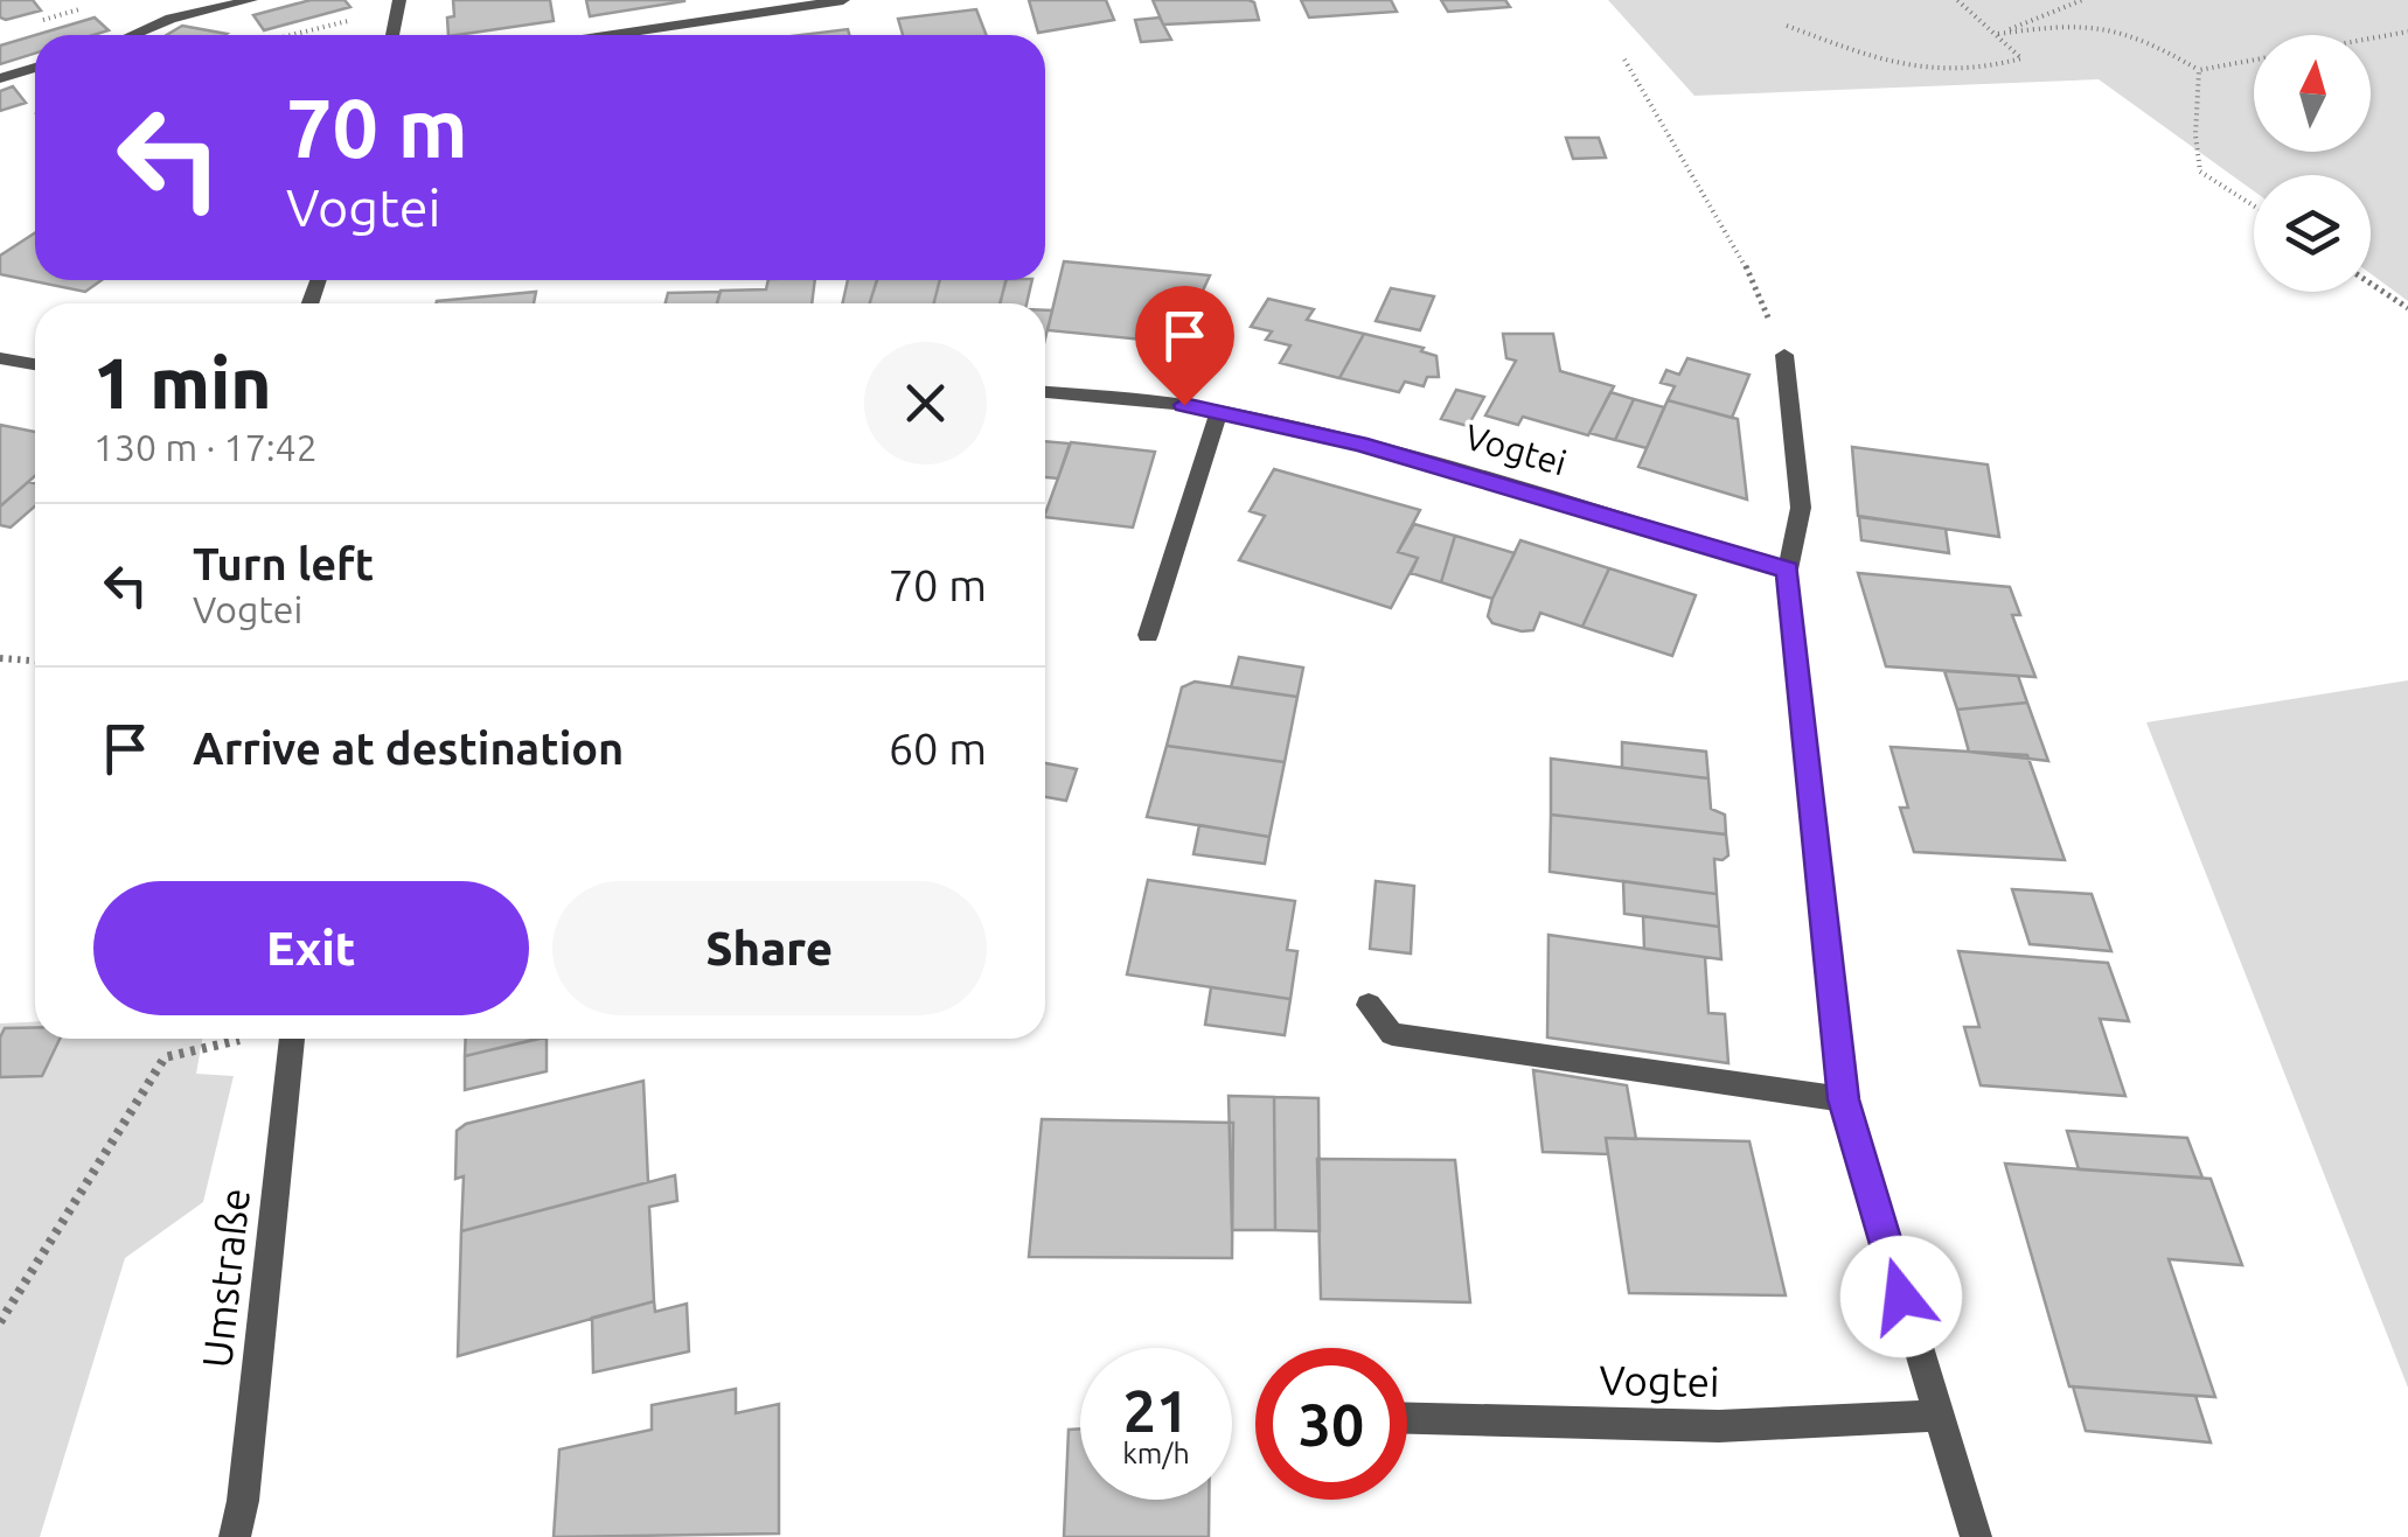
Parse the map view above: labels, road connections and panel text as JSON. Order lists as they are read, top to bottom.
{
  "streets": {
    "street": ["Vogtei", "Umstraße"]
  },
  "north": "top",
  "page": {
    "turn": ["70 m", "Vogtei"],
    "heading": ["1 min", "130 m · 17:42"],
    "list": [
      {
        "name": "Turn left",
        "note": "Vogtei",
        "value": "70 m"
      },
      {
        "name": "Arrive at destination",
        "value": "60 m"
      }
    ],
    "buttons": ["Exit", "Share"],
    "speed": "21 km/h",
    "limit": "30"
  }
}
